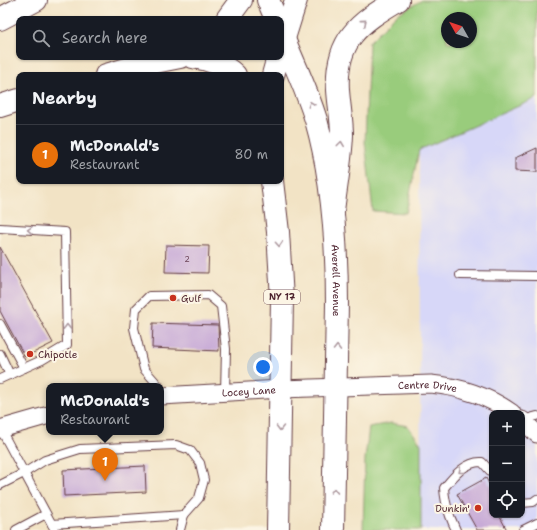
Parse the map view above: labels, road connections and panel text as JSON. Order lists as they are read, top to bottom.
{
  "streets": {
    "main road": ["Averell Avenue", "NY 17"],
    "street": ["Centre Drive", "Locey Lane"]
  },
  "crossings": [
    ["Averell Avenue", "Centre Drive"],
    ["Averell Avenue", "Locey Lane"],
    ["NY 17", "Locey Lane"],
    ["Centre Drive", "Locey Lane"]
  ],
  "places": ["Gulf", "Chipotle", "Dunkin'"],
  "house_numbers": ["2"],
  "north": "top left",
  "page": {
    "search": "Search here",
    "heading": "Nearby",
    "list": [
      {
        "mark": "1",
        "name": "McDonald's",
        "note": "Restaurant",
        "value": "80 m"
      }
    ],
    "popup": ["McDonald's", "Restaurant"],
    "map_buttons": ["+", "−"],
    "pins": "1"
  }
}
